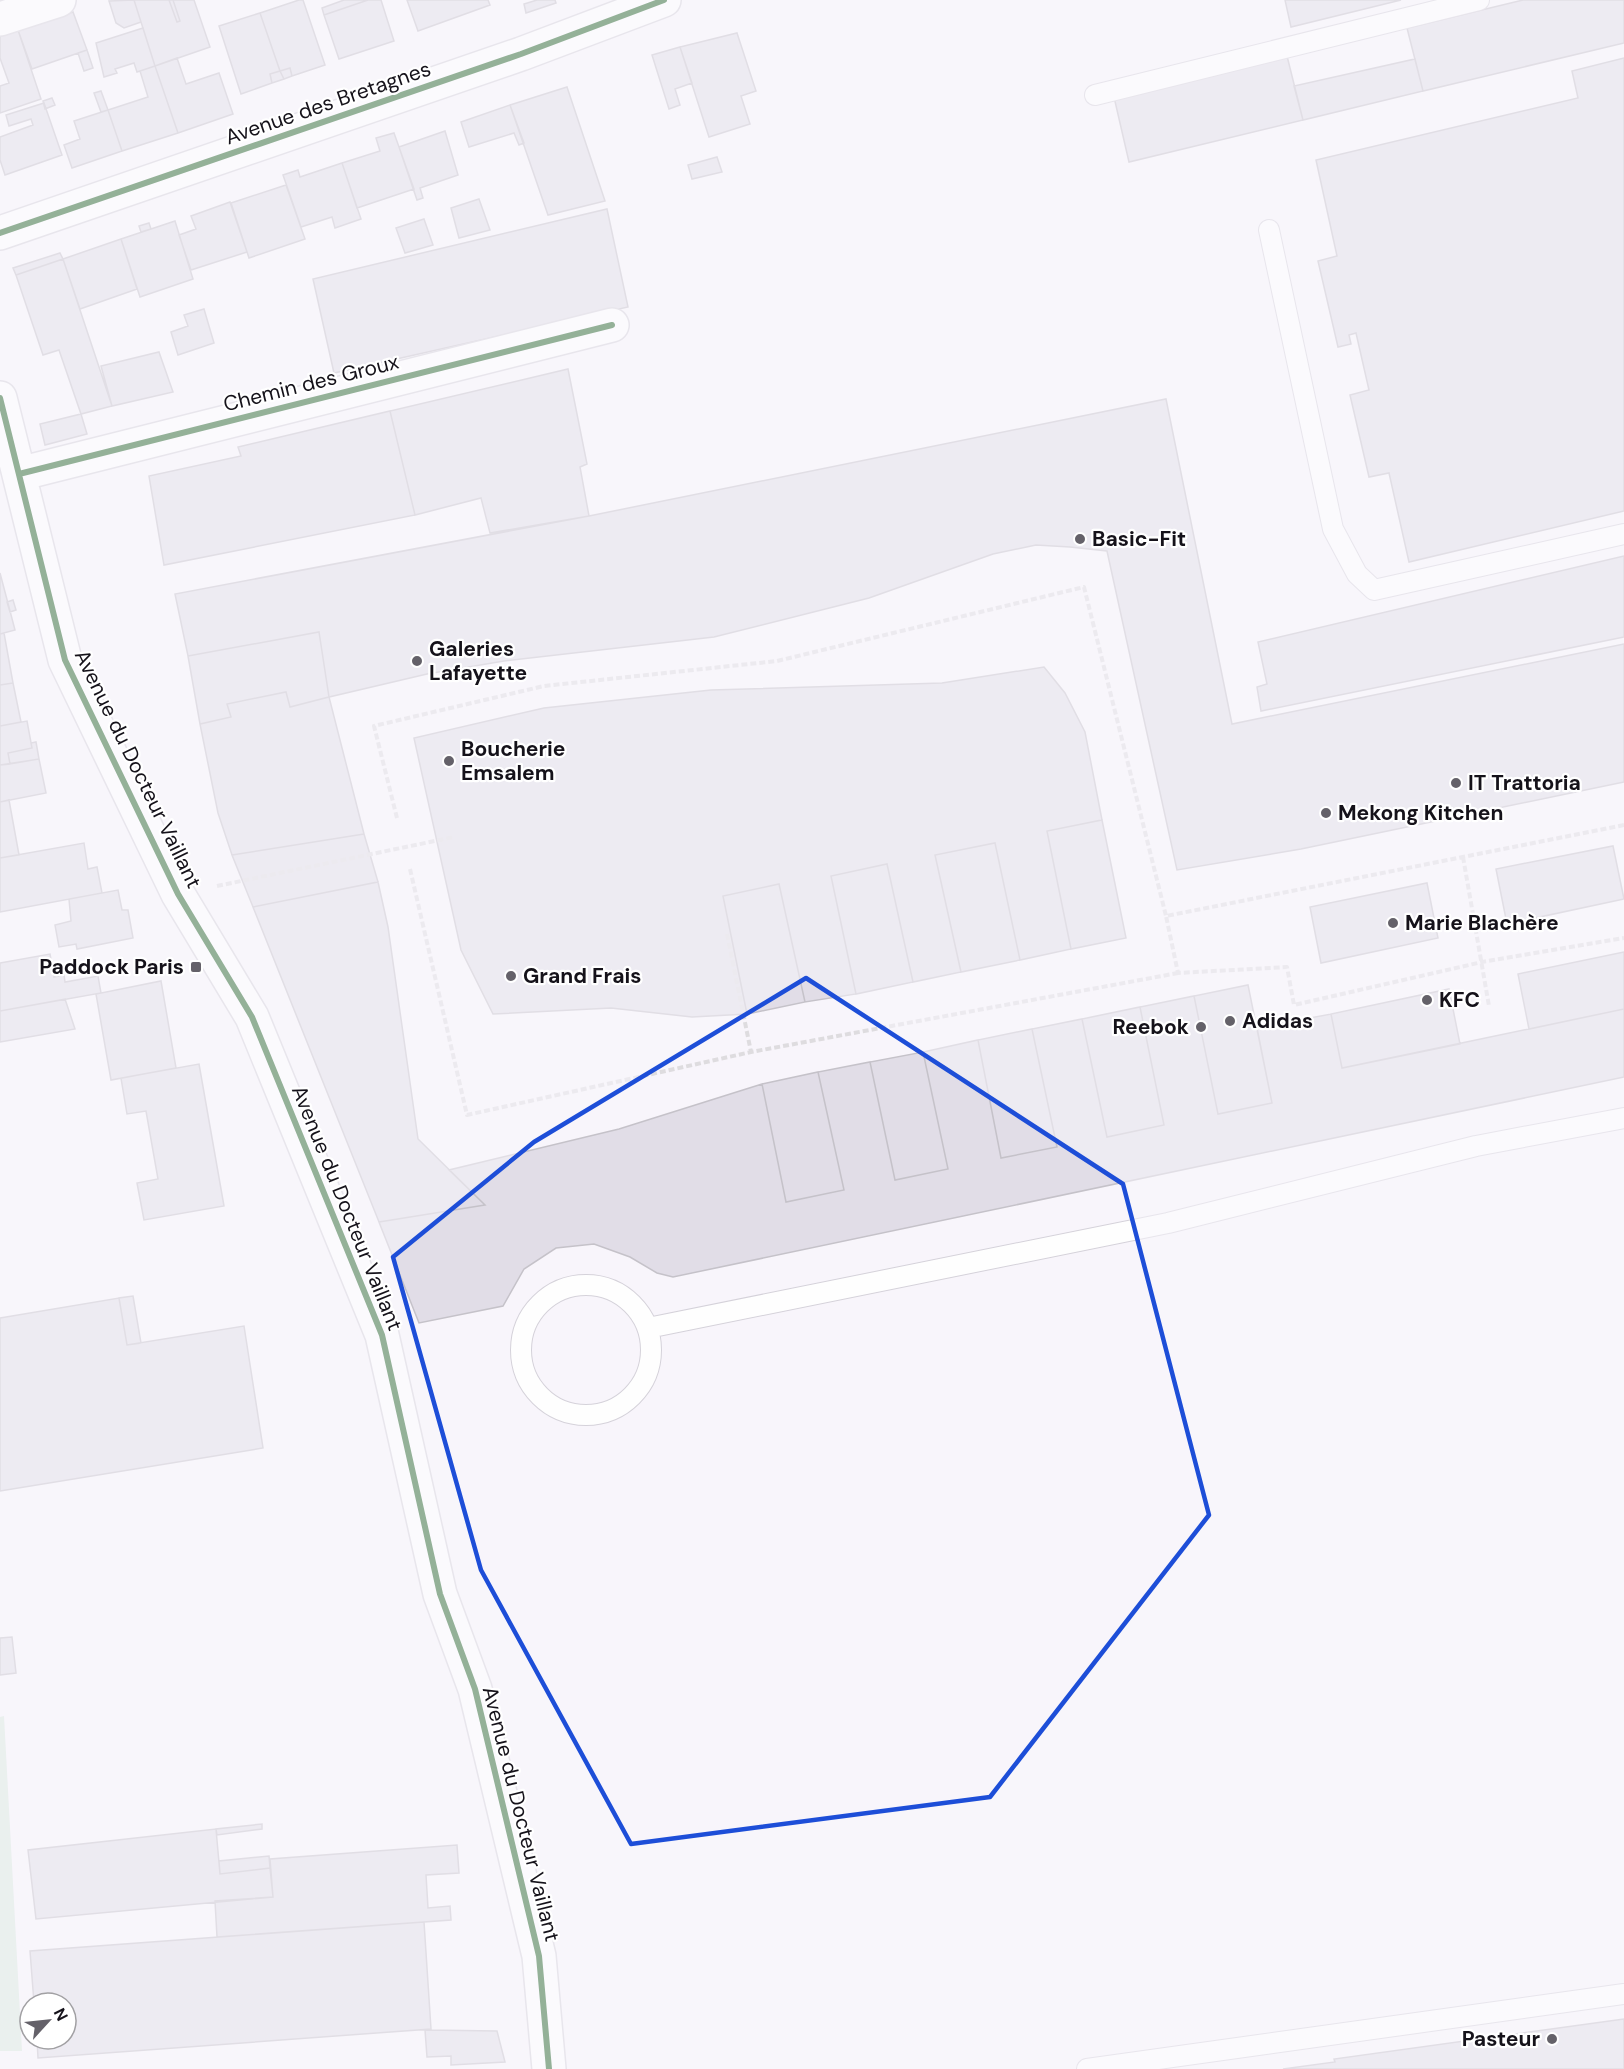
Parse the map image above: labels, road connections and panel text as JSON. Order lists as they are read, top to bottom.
{
  "streets": {
    "street": ["Avenue des Bretagnes", "Chemin des Groux", "Avenue du Docteur Vaillant"]
  },
  "crossings": [
    ["Chemin des Groux", "Avenue du Docteur Vaillant"]
  ],
  "places": {
    "other": [
      "Basic-Fit",
      "Galeries Lafayette",
      "Boucherie Emsalem",
      "IT Trattoria",
      "Mekong Kitchen",
      "Marie Blachère",
      "Grand Frais",
      "KFC",
      "Adidas",
      "Reebok",
      "Pasteur"
    ],
    "transit": ["Paddock Paris"]
  },
  "north": "top right"
}
